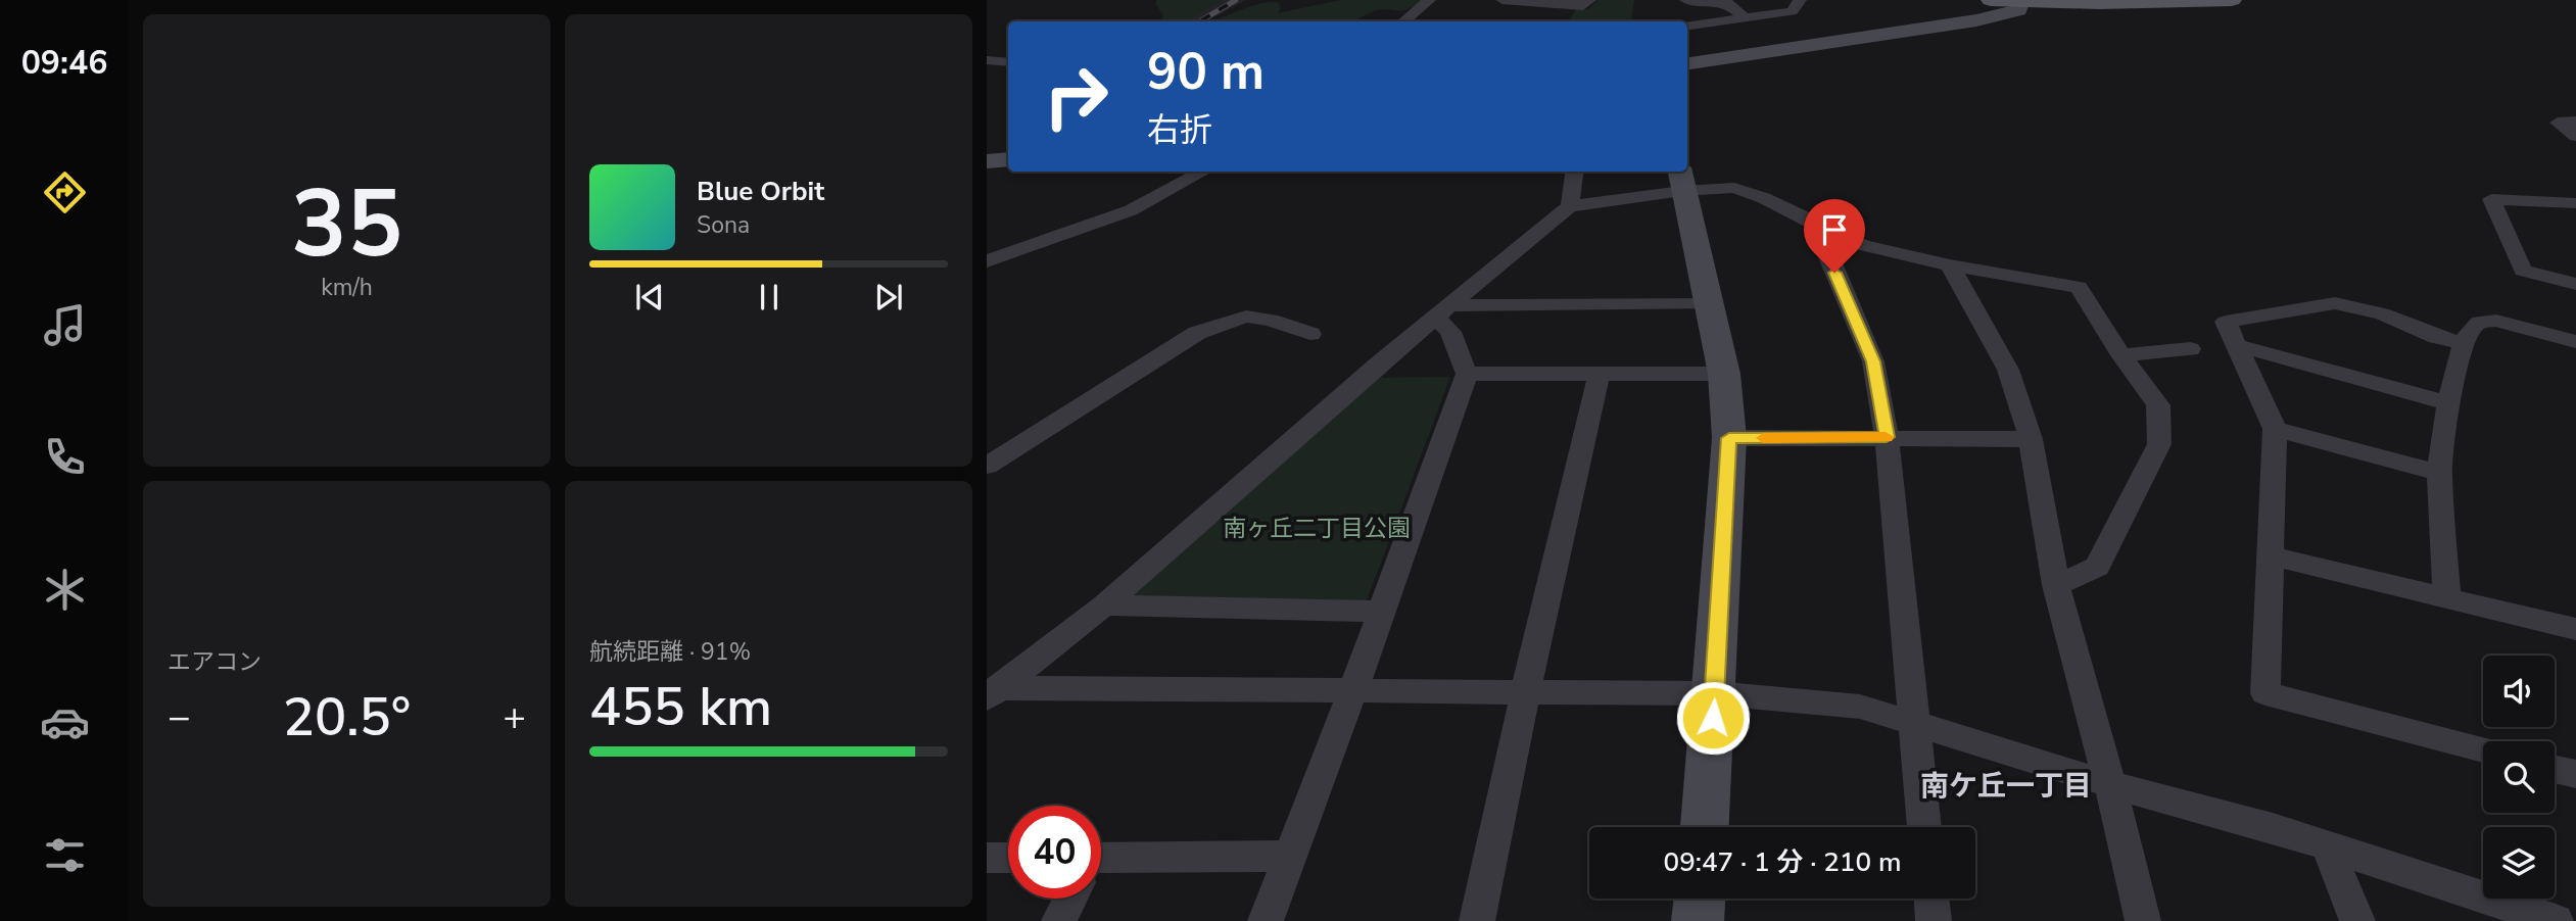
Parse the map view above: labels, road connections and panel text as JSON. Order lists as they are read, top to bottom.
{
  "districts": ["南ケ丘一丁目"],
  "parks": ["南ヶ丘二丁目公園"],
  "page": {
    "tabs": "09:46",
    "tile": [
      ["35", "km/h"],
      "エアコン",
      ["航続距離 · 91%", "455 km"]
    ],
    "turn": ["90 m", "右折"],
    "song": ["Blue Orbit", "Sona"],
    "heat": ["−", "20.5°", "+"],
    "limit": "40",
    "trip": "09:47 · 1 分 · 210 m"
  }
}
